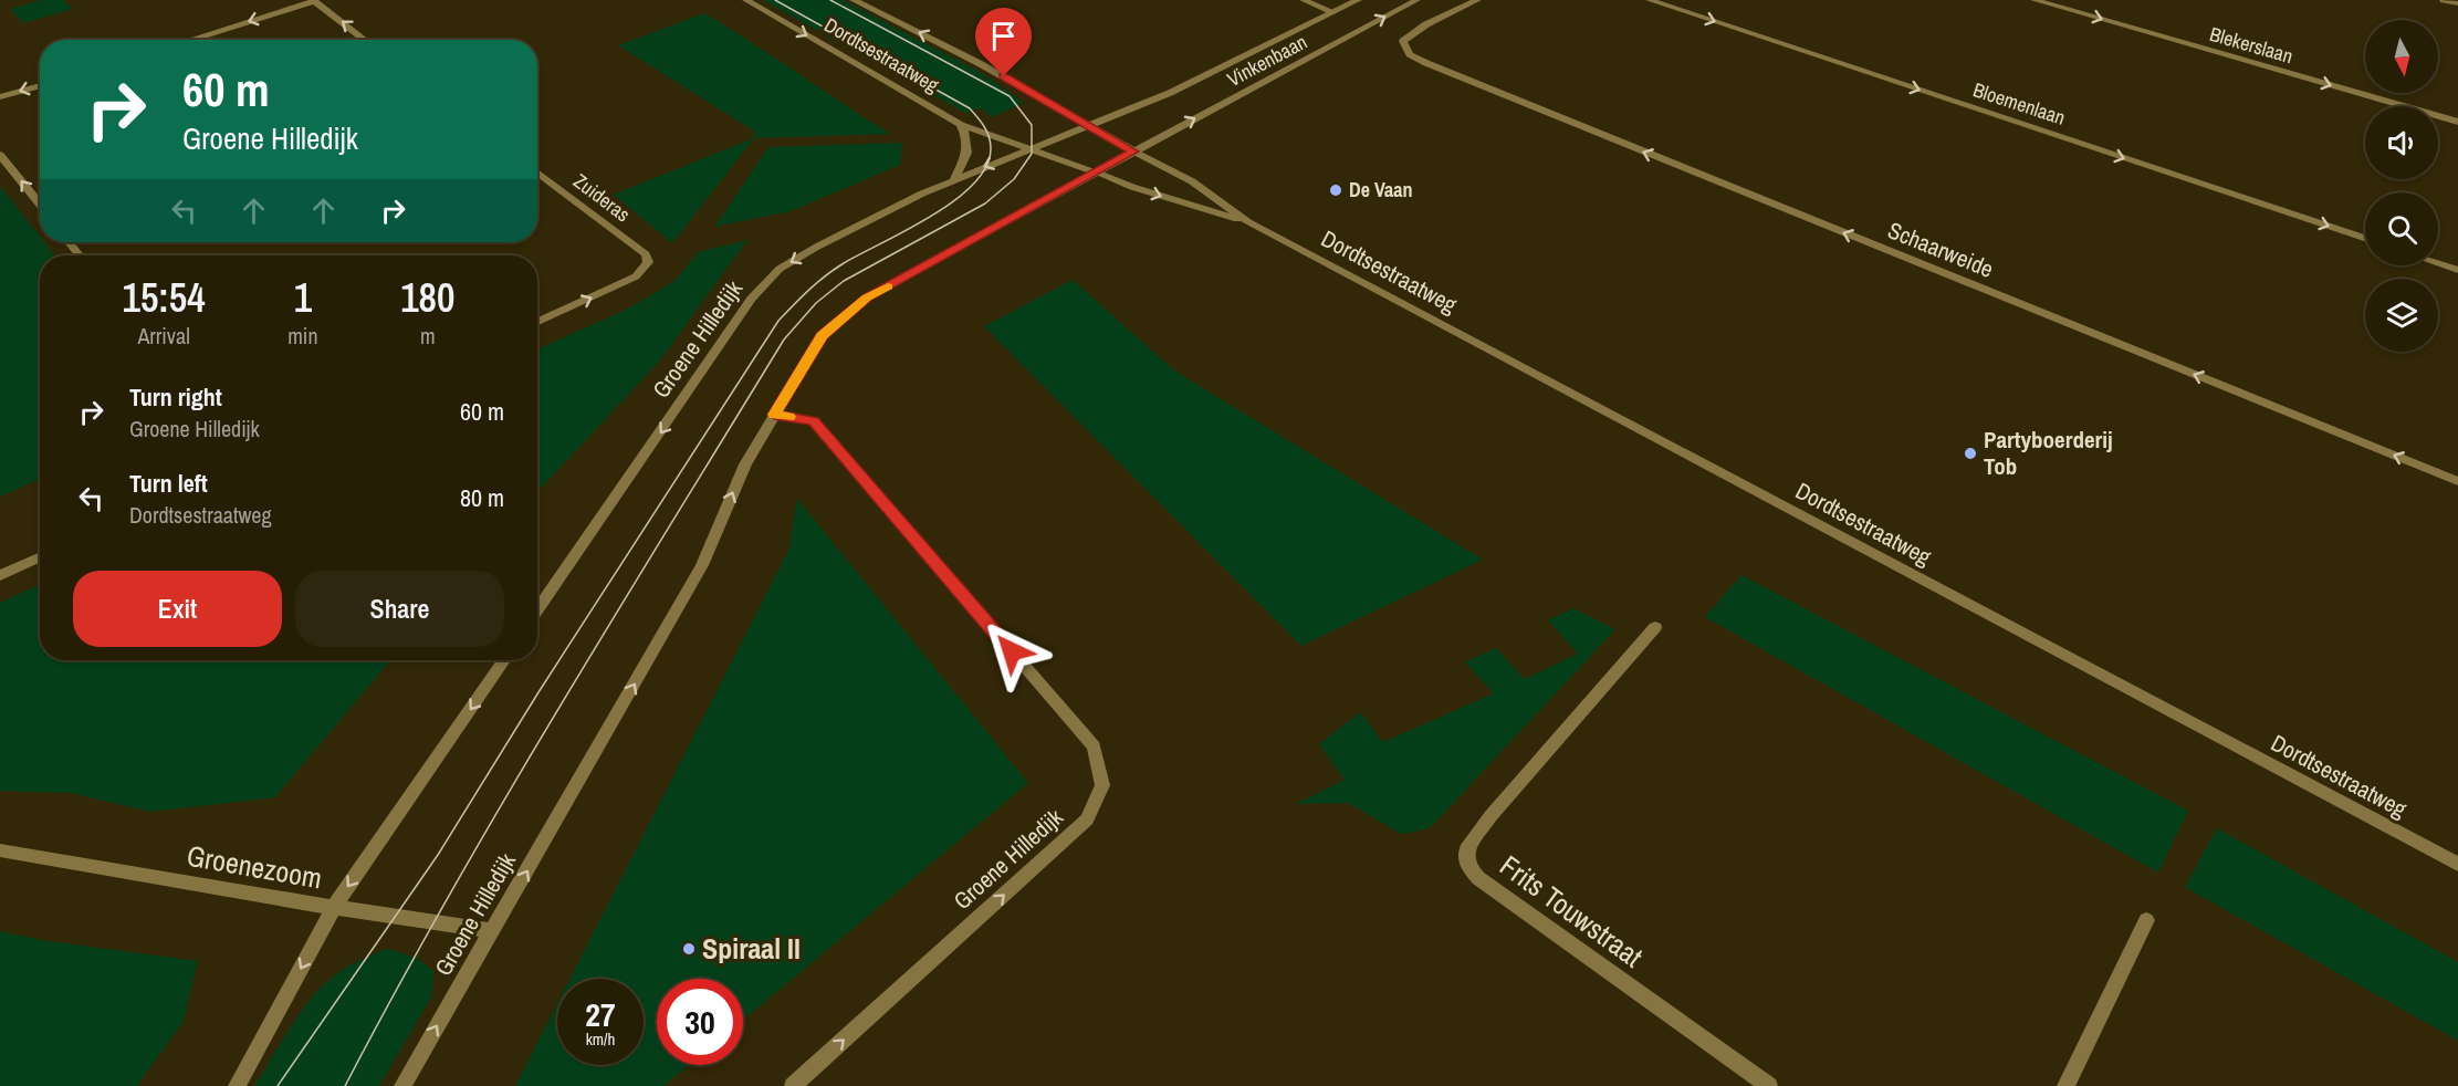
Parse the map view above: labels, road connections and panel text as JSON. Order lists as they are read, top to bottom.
{
  "streets": {
    "street": [
      "Blekerslaan",
      "Dordtsestraatweg",
      "Vinkenbaan",
      "Bloemenlaan",
      "Zuideras",
      "Schaarweide",
      "Groene Hilledijk",
      "Groenezoom",
      "Frits Touwstraat"
    ]
  },
  "crossings": [
    ["Dordtsestraatweg", "Vinkenbaan"],
    ["Dordtsestraatweg", "Groene Hilledijk"],
    ["Vinkenbaan", "Groene Hilledijk"],
    ["Groene Hilledijk", "Groenezoom"]
  ],
  "one_way": ["Blekerslaan", "Bloemenlaan", "Schaarweide"],
  "places": ["De Vaan", "Partyboerderij Tob", "Spiraal II"],
  "north": "bottom",
  "page": {
    "turn": ["60 m", "Groene Hilledijk"],
    "eta": [
      "15:54",
      "Arrival",
      "1",
      "min",
      "180",
      "m"
    ],
    "list": [
      {
        "name": "Turn right",
        "note": "Groene Hilledijk",
        "value": "60 m"
      },
      {
        "name": "Turn left",
        "note": "Dordtsestraatweg",
        "value": "80 m"
      }
    ],
    "buttons": ["Exit", "Share"],
    "speed": "27 km/h",
    "limit": "30"
  }
}
